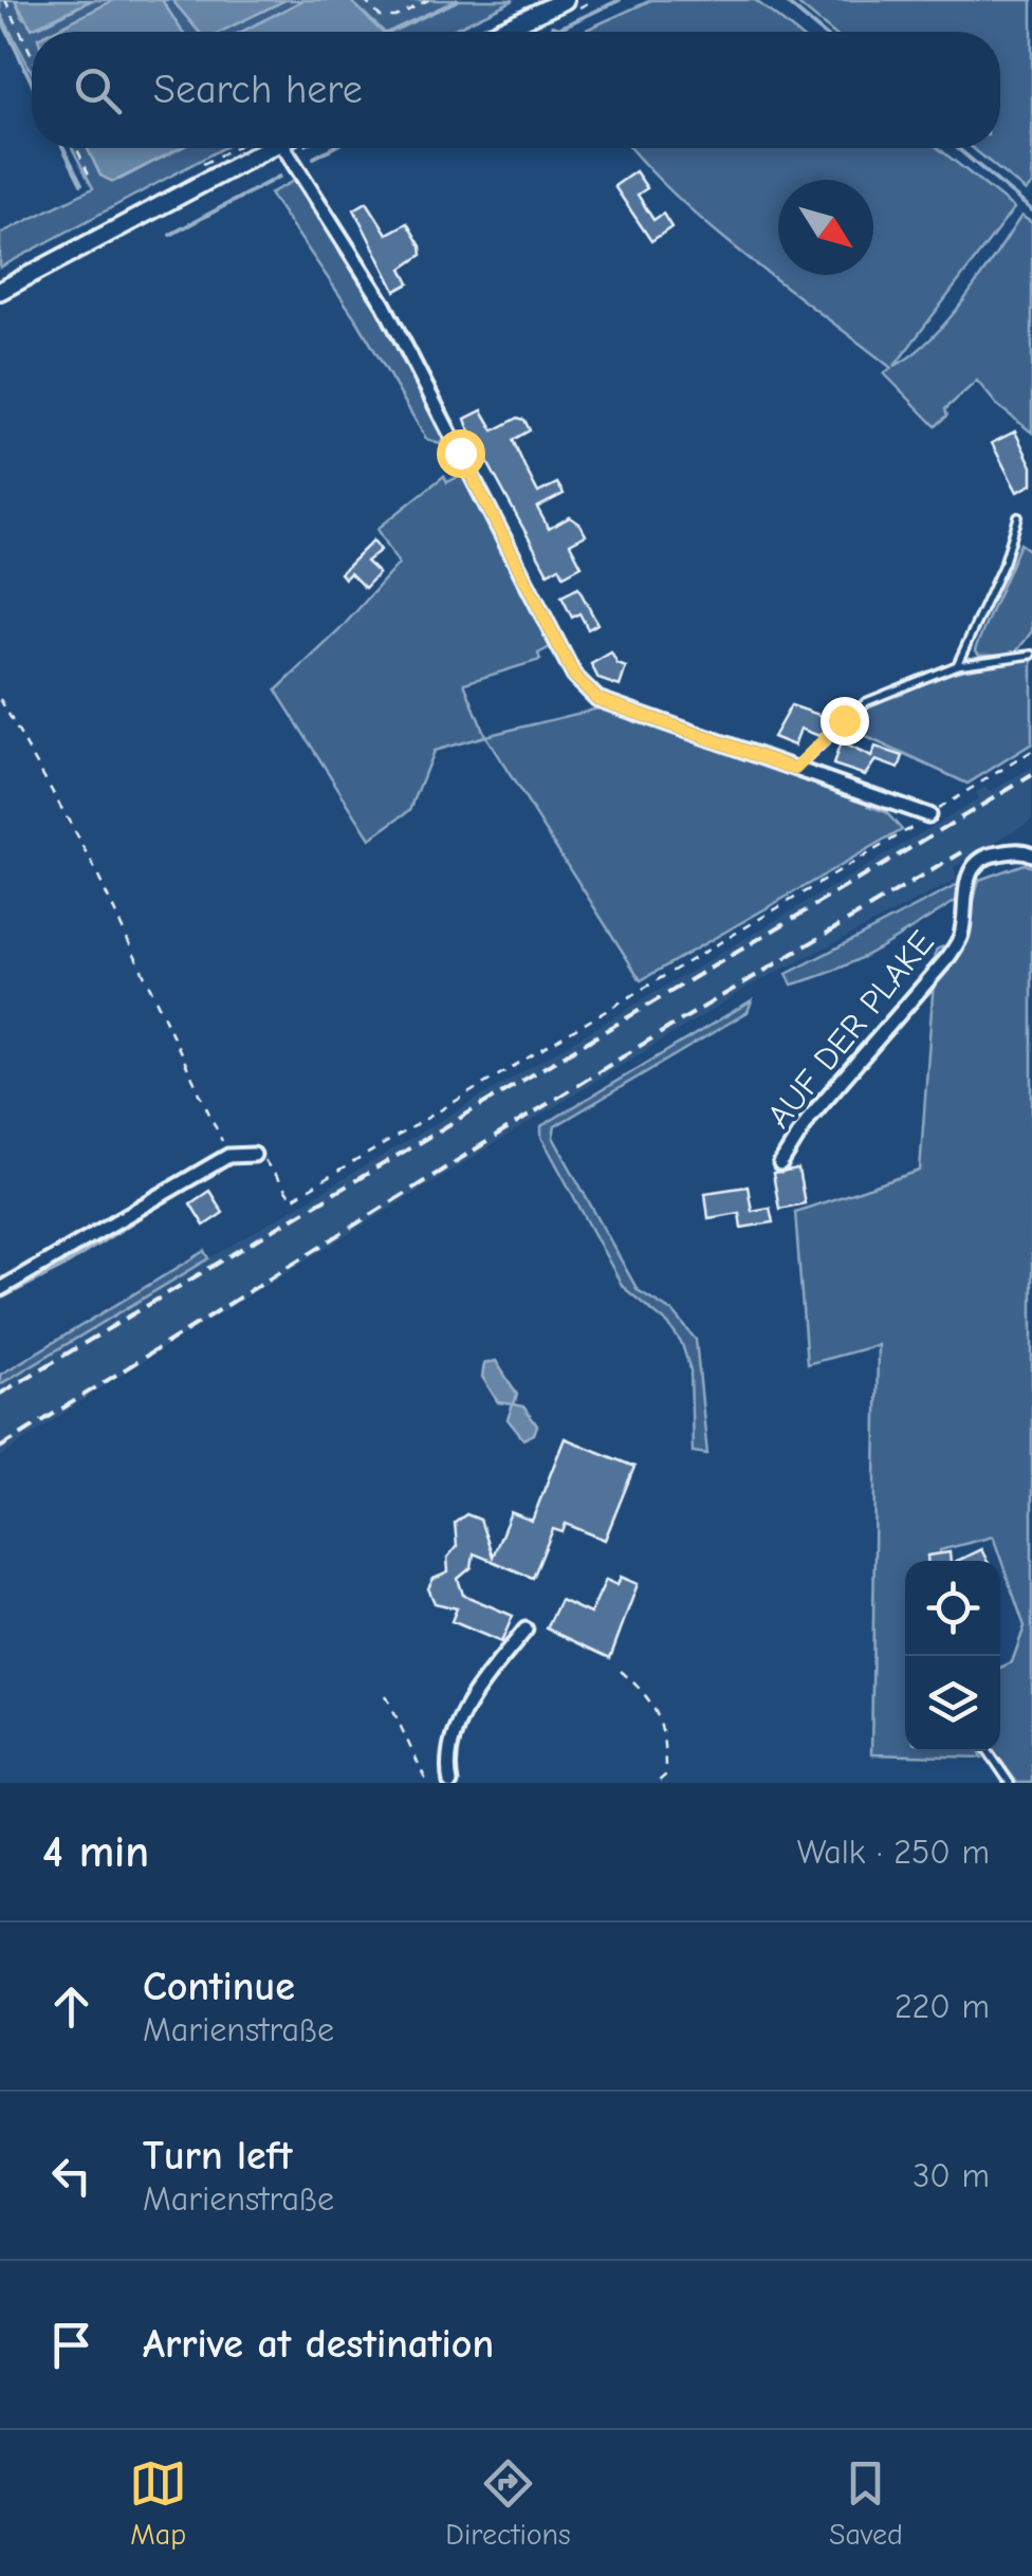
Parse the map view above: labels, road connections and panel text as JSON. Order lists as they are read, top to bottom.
{
  "streets": {
    "street": ["AUF DER PLAKE"]
  },
  "north": "bottom right",
  "page": {
    "search": "Search here",
    "heading": ["4 min", "Walk · 250 m"],
    "list": [
      ["Continue", "Marienstraße", "220 m"],
      ["Turn left", "Marienstraße", "30 m"],
      "Arrive at destination"
    ],
    "nav": ["Map", "Directions", "Saved"]
  }
}
